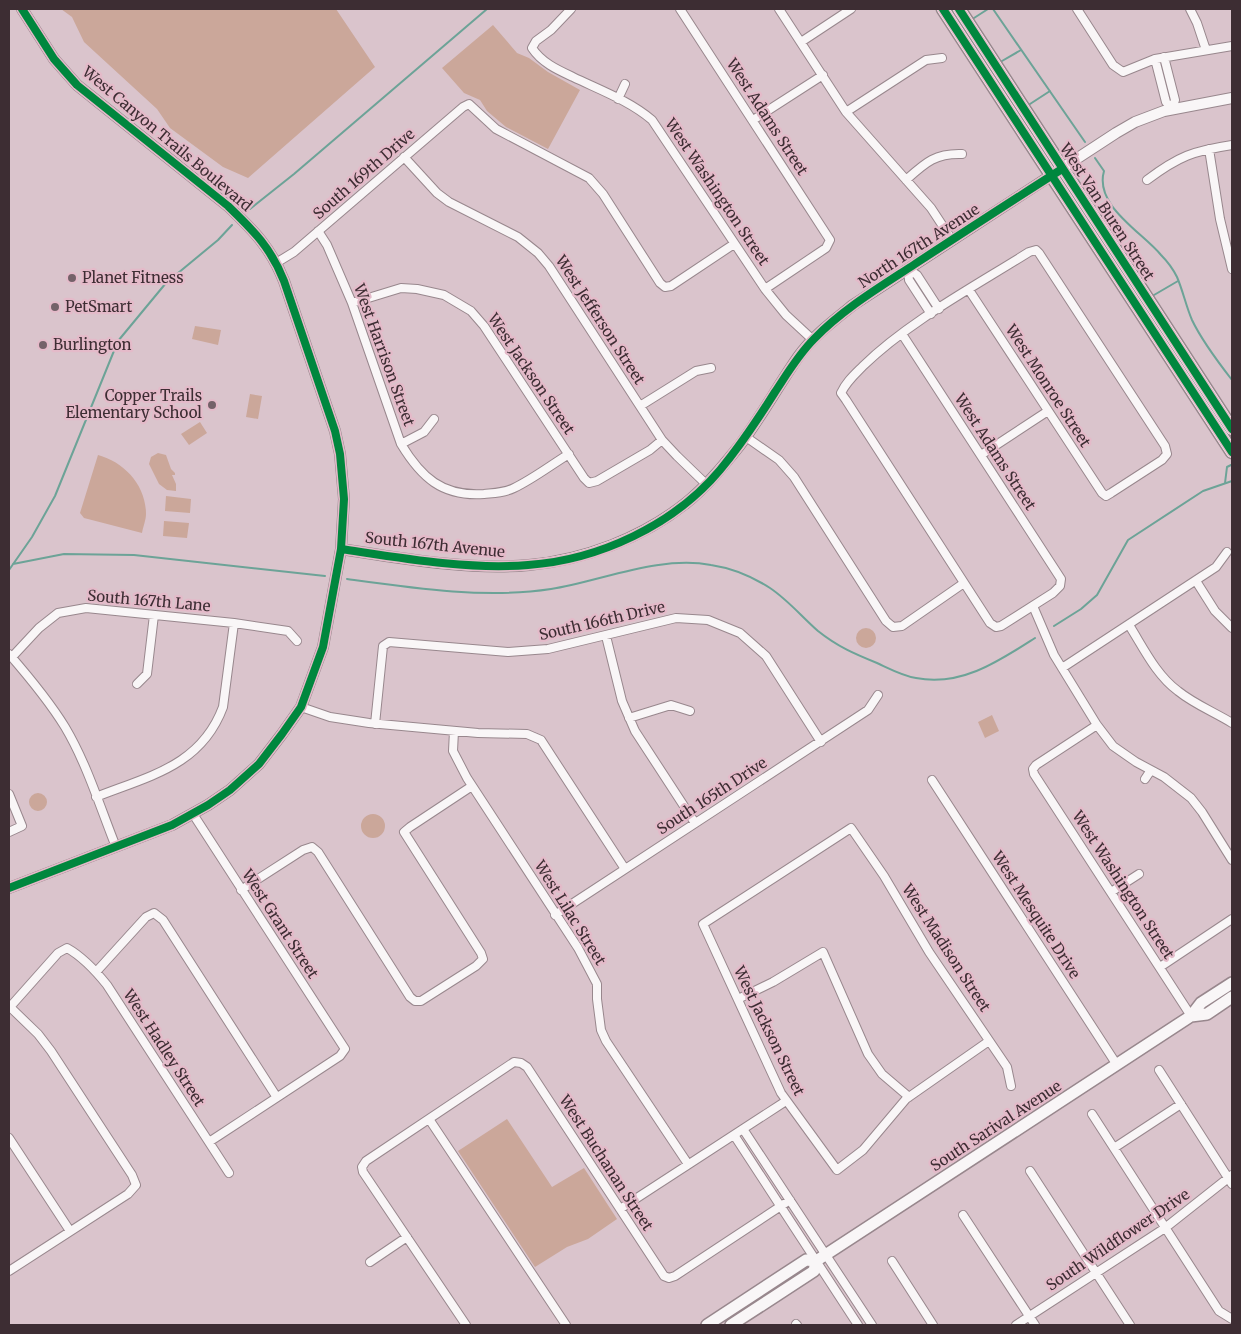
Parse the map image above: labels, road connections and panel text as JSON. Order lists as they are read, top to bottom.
{
  "streets": {
    "main road": ["West Van Buren Street", "South Sarival Avenue"],
    "street": [
      "West Adams Street",
      "West Canyon Trails Boulevard",
      "South 169th Drive",
      "West Washington Street",
      "North 167th Avenue",
      "West Jefferson Street",
      "West Harrison Street",
      "West Jackson Street",
      "West Monroe Street",
      "South 167th Avenue",
      "South 167th Lane",
      "South 166th Drive",
      "South 165th Drive",
      "West Lilac Street",
      "West Mesquite Drive",
      "West Grant Street",
      "West Madison Street",
      "West Hadley Street",
      "West Buchanan Street",
      "South Wildflower Drive"
    ]
  },
  "crossings": [
    ["West Adams Street", "West Washington Street"],
    ["West Canyon Trails Boulevard", "South 169th Drive"],
    ["West Canyon Trails Boulevard", "South 167th Avenue"],
    ["West Canyon Trails Boulevard", "West Grant Street"],
    ["South 169th Drive", "West Washington Street"],
    ["South 169th Drive", "West Jefferson Street"],
    ["South 169th Drive", "West Harrison Street"],
    ["West Washington Street", "North 167th Avenue"],
    ["West Washington Street", "South Sarival Avenue"],
    ["West Van Buren Street", "North 167th Avenue"],
    ["North 167th Avenue", "South 167th Avenue"],
    ["West Jefferson Street", "West Jackson Street"],
    ["West Jefferson Street", "South 167th Avenue"],
    ["West Harrison Street", "West Jackson Street"],
    ["West Jackson Street", "West Madison Street"],
    ["South 166th Drive", "South 165th Drive"],
    ["South 165th Drive", "West Lilac Street"],
    ["West Mesquite Drive", "South Sarival Avenue"]
  ],
  "places": [
    "Planet Fitness",
    "PetSmart",
    "Burlington",
    "Copper Trails Elementary School"
  ]
}
